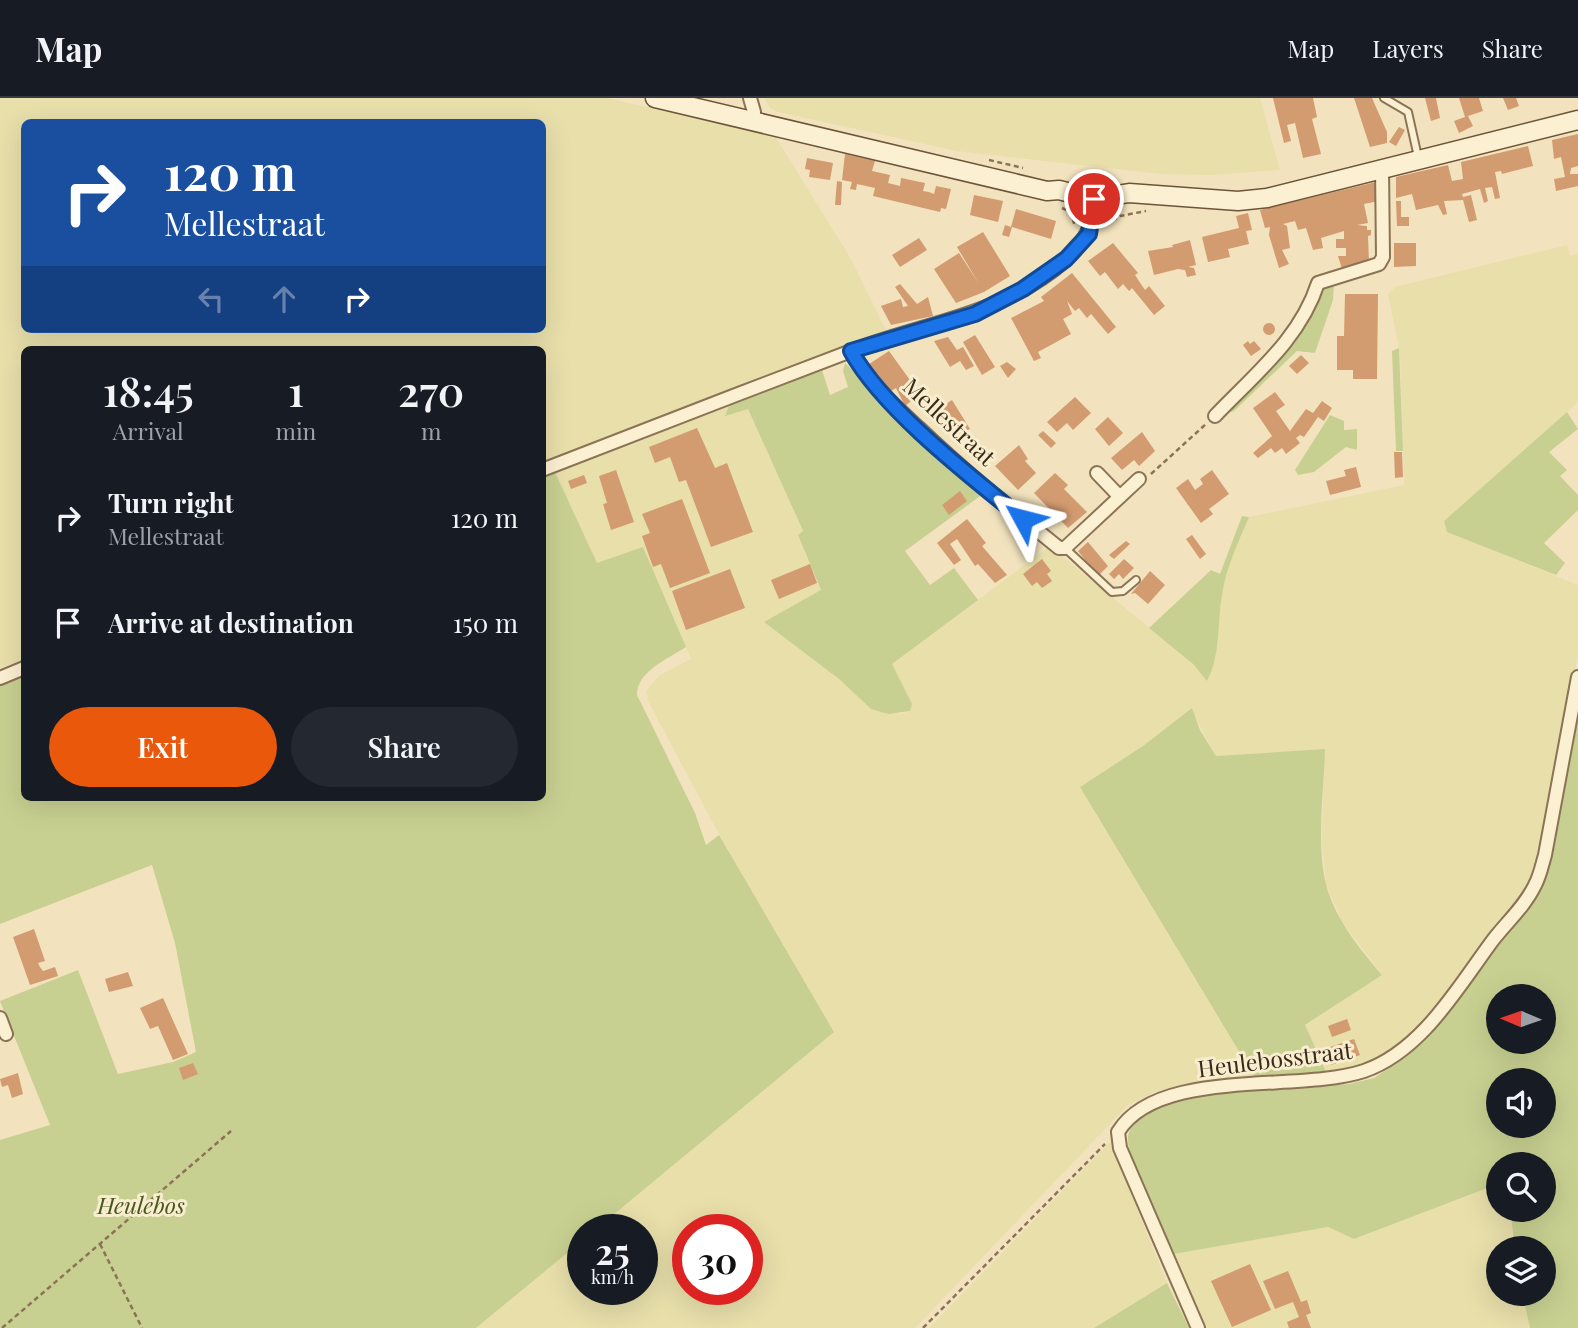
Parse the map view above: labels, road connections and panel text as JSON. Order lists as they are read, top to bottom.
{
  "streets": {
    "street": ["Mellestraat", "Heulebosstraat"]
  },
  "parks": ["Heulebos"],
  "north": "left",
  "page": {
    "header": "Map",
    "nav": ["Map", "Layers", "Share"],
    "turn": ["120 m", "Mellestraat"],
    "eta": [
      "18:45",
      "Arrival",
      "1",
      "min",
      "270",
      "m"
    ],
    "list": [
      {
        "name": "Turn right",
        "note": "Mellestraat",
        "value": "120 m"
      },
      {
        "name": "Arrive at destination",
        "value": "150 m"
      }
    ],
    "buttons": ["Exit", "Share"],
    "speed": "25 km/h",
    "limit": "30"
  }
}
